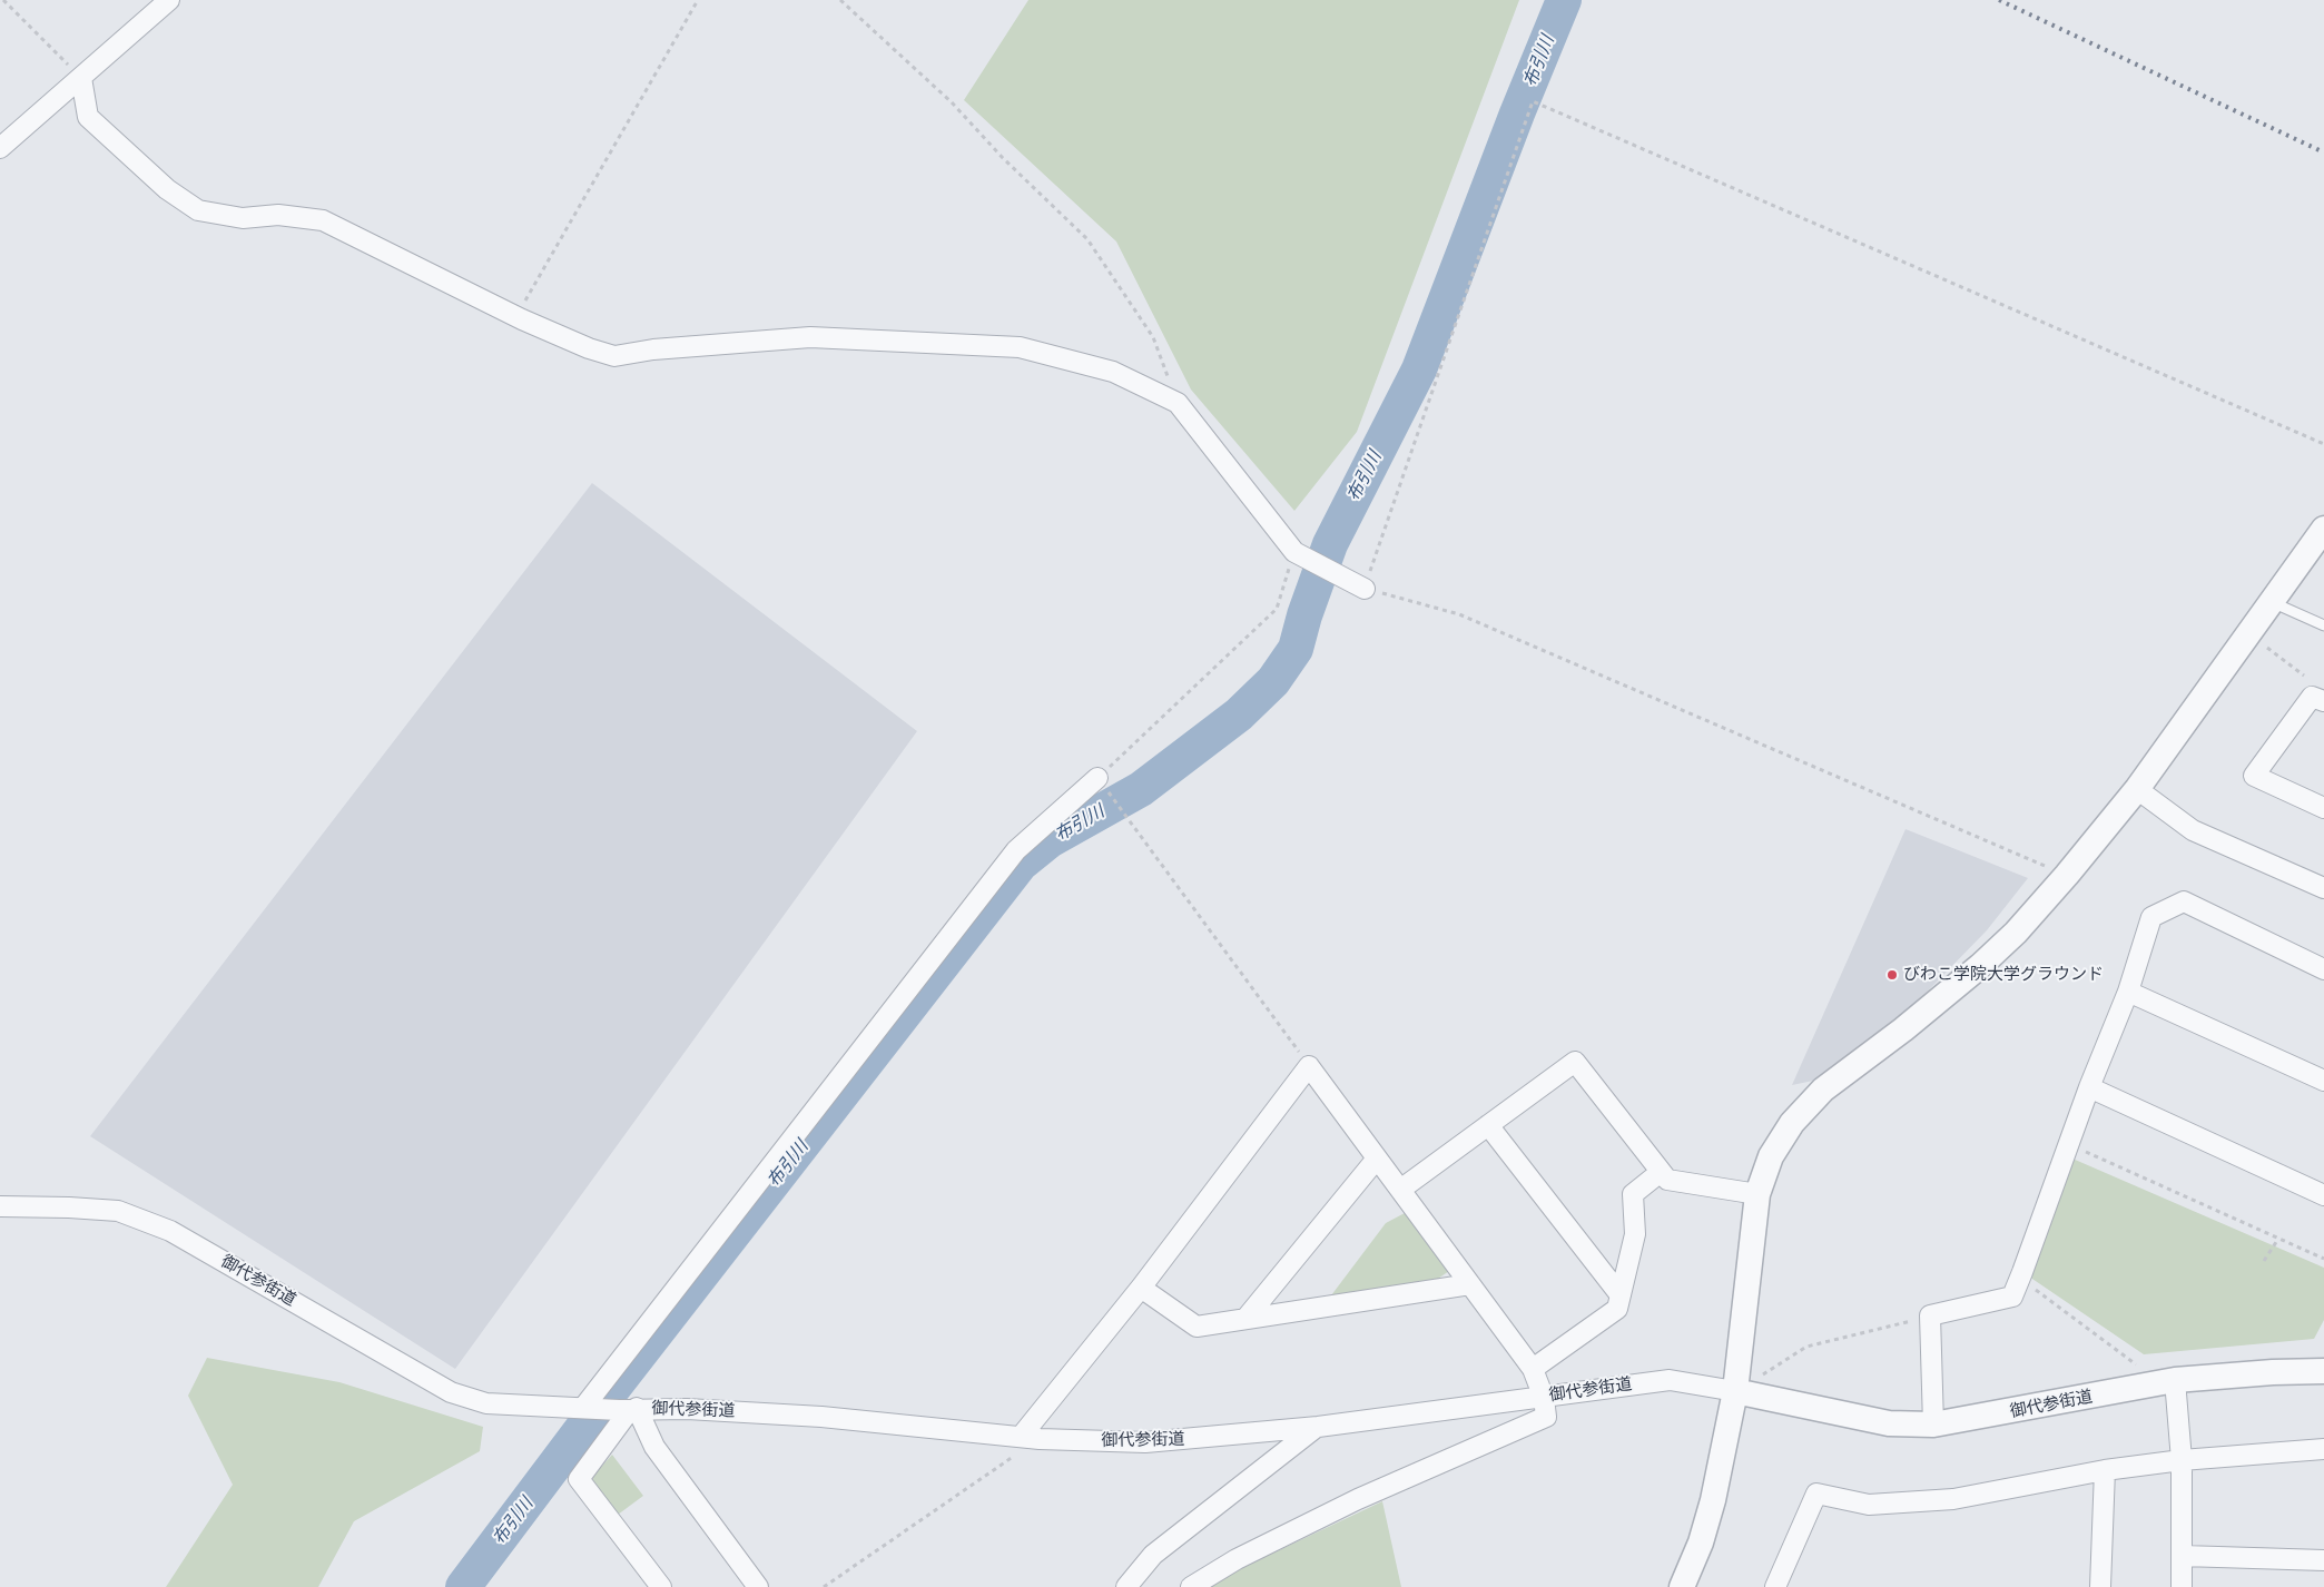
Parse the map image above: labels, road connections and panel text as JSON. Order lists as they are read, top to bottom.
{
  "streets": {
    "street": ["御代参街道"]
  },
  "water": ["布引川"],
  "places": ["びわこ学院大学グラウンド"]
}
